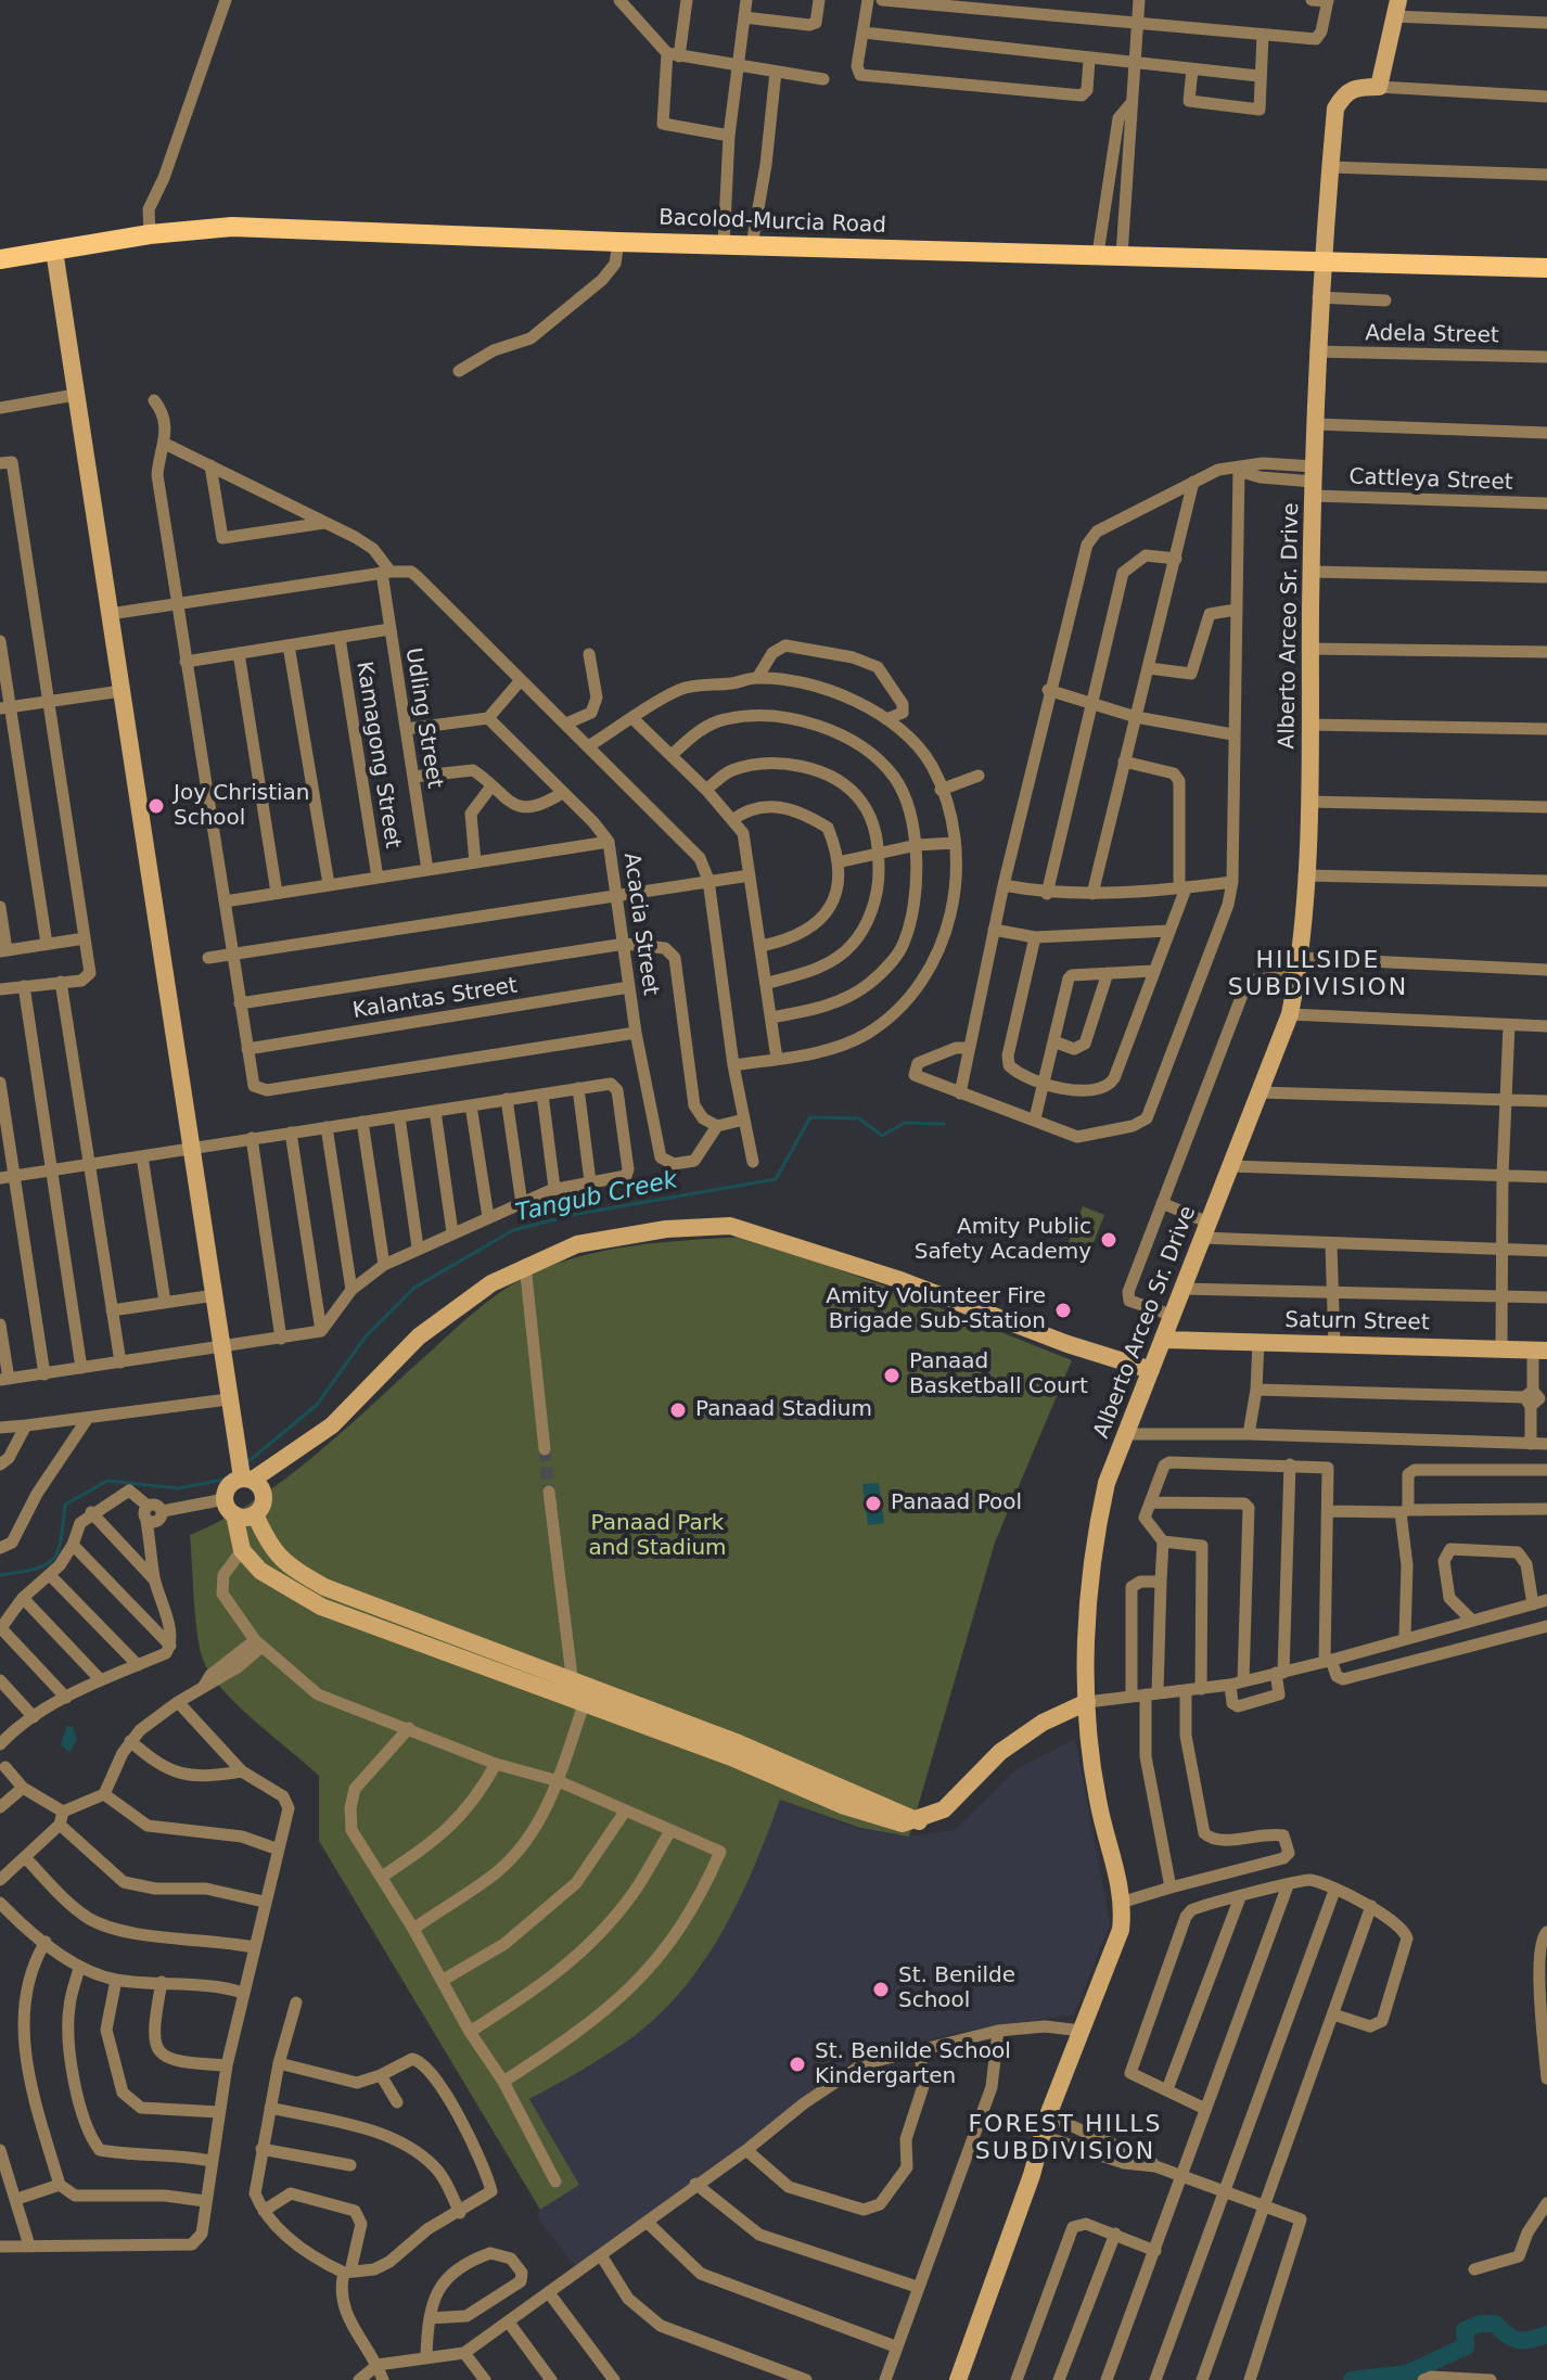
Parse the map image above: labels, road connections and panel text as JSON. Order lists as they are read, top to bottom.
{
  "streets": {
    "main road": ["Bacolod-Murcia Road"],
    "street": [
      "Adela Street",
      "Cattleya Street",
      "Alberto Arceo Sr. Drive",
      "Udling Street",
      "Kamagong Street",
      "Acacia Street",
      "Kalantas Street",
      "Saturn Street"
    ]
  },
  "crossings": [
    ["Bacolod-Murcia Road", "Alberto Arceo Sr. Drive"],
    ["Adela Street", "Alberto Arceo Sr. Drive"],
    ["Cattleya Street", "Alberto Arceo Sr. Drive"],
    ["Alberto Arceo Sr. Drive", "Saturn Street"],
    ["Acacia Street", "Kalantas Street"]
  ],
  "districts": ["HILLSIDE SUBDIVISION", "FOREST HILLS SUBDIVISION"],
  "water": ["Tangub Creek"],
  "parks": ["Panaad Park and Stadium"],
  "places": [
    "Joy Christian School",
    "Amity Public Safety Academy",
    "Amity Volunteer Fire Brigade Sub-Station",
    "Panaad Basketball Court",
    "Panaad Stadium",
    "Panaad Pool",
    "St. Benilde School",
    "St. Benilde School Kindergarten"
  ]
}
